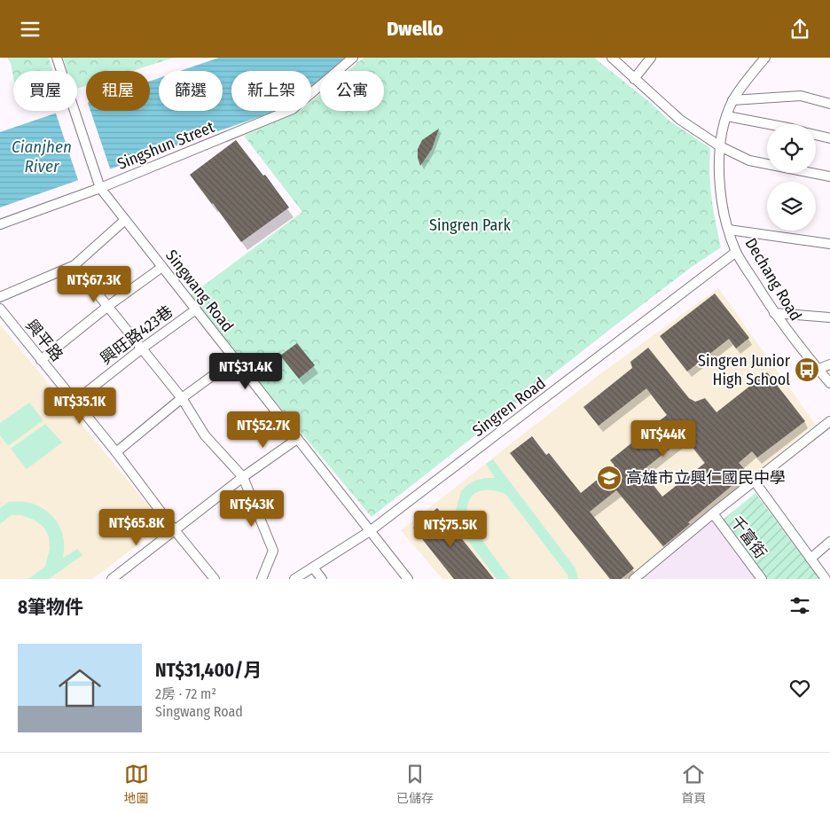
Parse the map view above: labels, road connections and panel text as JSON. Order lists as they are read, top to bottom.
{
  "streets": {
    "street": [
      "Singshun Street",
      "Dechang Road",
      "Singwang Road",
      "興旺路423巷",
      "興平路",
      "Singren Road",
      "千富街"
    ]
  },
  "crossings": [
    ["Singshun Street", "Singwang Road"],
    ["Dechang Road", "Singren Road"],
    ["Singwang Road", "興旺路423巷"],
    ["Singwang Road", "Singren Road"],
    ["興旺路423巷", "興平路"]
  ],
  "water": ["Cianjhen River"],
  "parks": ["Singren Park"],
  "places": {
    "bus stop": ["Singren Junior High School"],
    "school or university": ["高雄市立興仁國民中學"]
  },
  "page": {
    "header": "Dwello",
    "chip": [
      "買屋",
      "租屋",
      "篩選",
      "新上架",
      "公寓"
    ],
    "price": [
      "NT$67.3K",
      "NT$31.4K",
      "NT$35.1K",
      "NT$52.7K",
      "NT$44K",
      "NT$43K",
      "NT$65.8K",
      "NT$75.5K"
    ],
    "heading": "8筆物件",
    "list": [
      {
        "name": "NT$31,400/月",
        "note": "2房 · 72 m² · Singwang Road"
      }
    ],
    "tabs": ["地圖", "已儲存", "首頁"]
  }
}
